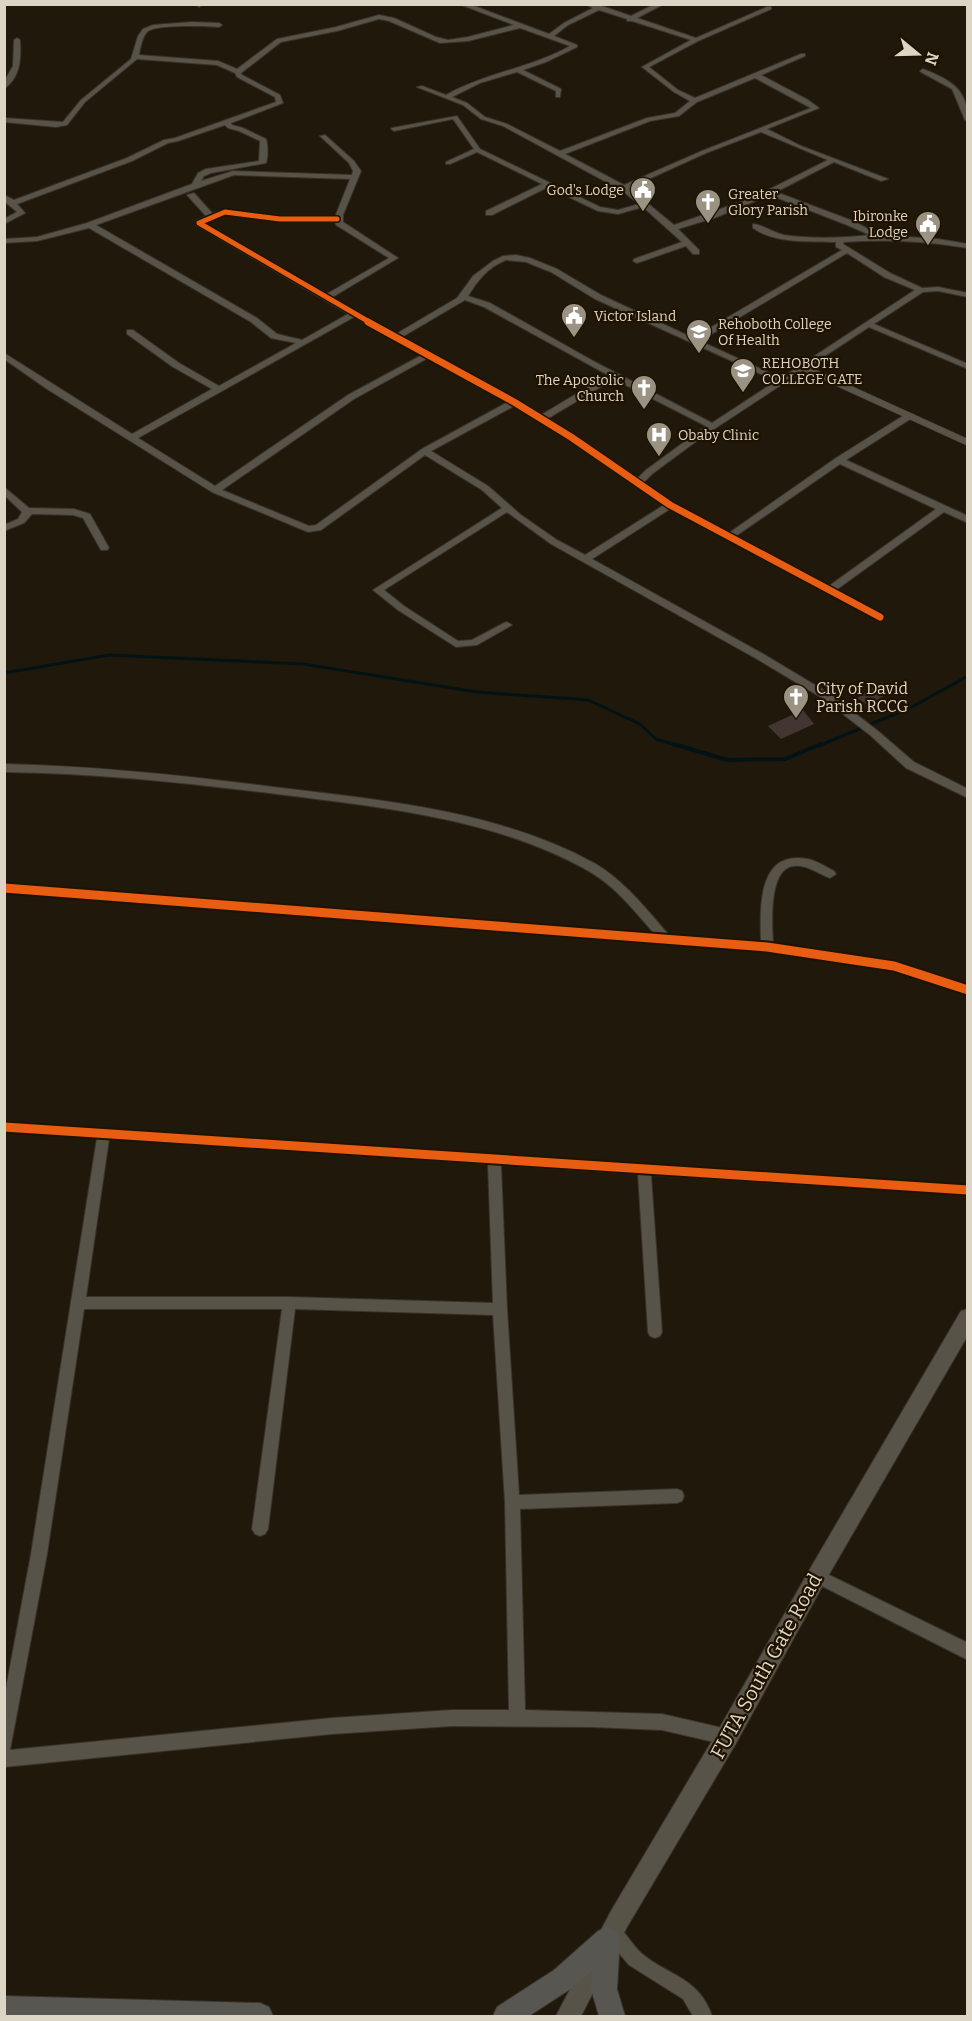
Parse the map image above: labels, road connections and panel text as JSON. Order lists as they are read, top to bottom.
{
  "streets": {
    "main road": ["FUTA South Gate Road"]
  },
  "places": {
    "public building": ["God's Lodge", "Ibironke Lodge", "Victor Island"],
    "church": ["Greater Glory Parish", "The Apostolic Church", "City of David Parish RCCG"],
    "school or university": ["Rehoboth College Of Health", "REHOBOTH COLLEGE GATE"],
    "hospital": ["Obaby Clinic"]
  },
  "north": "right"
}
